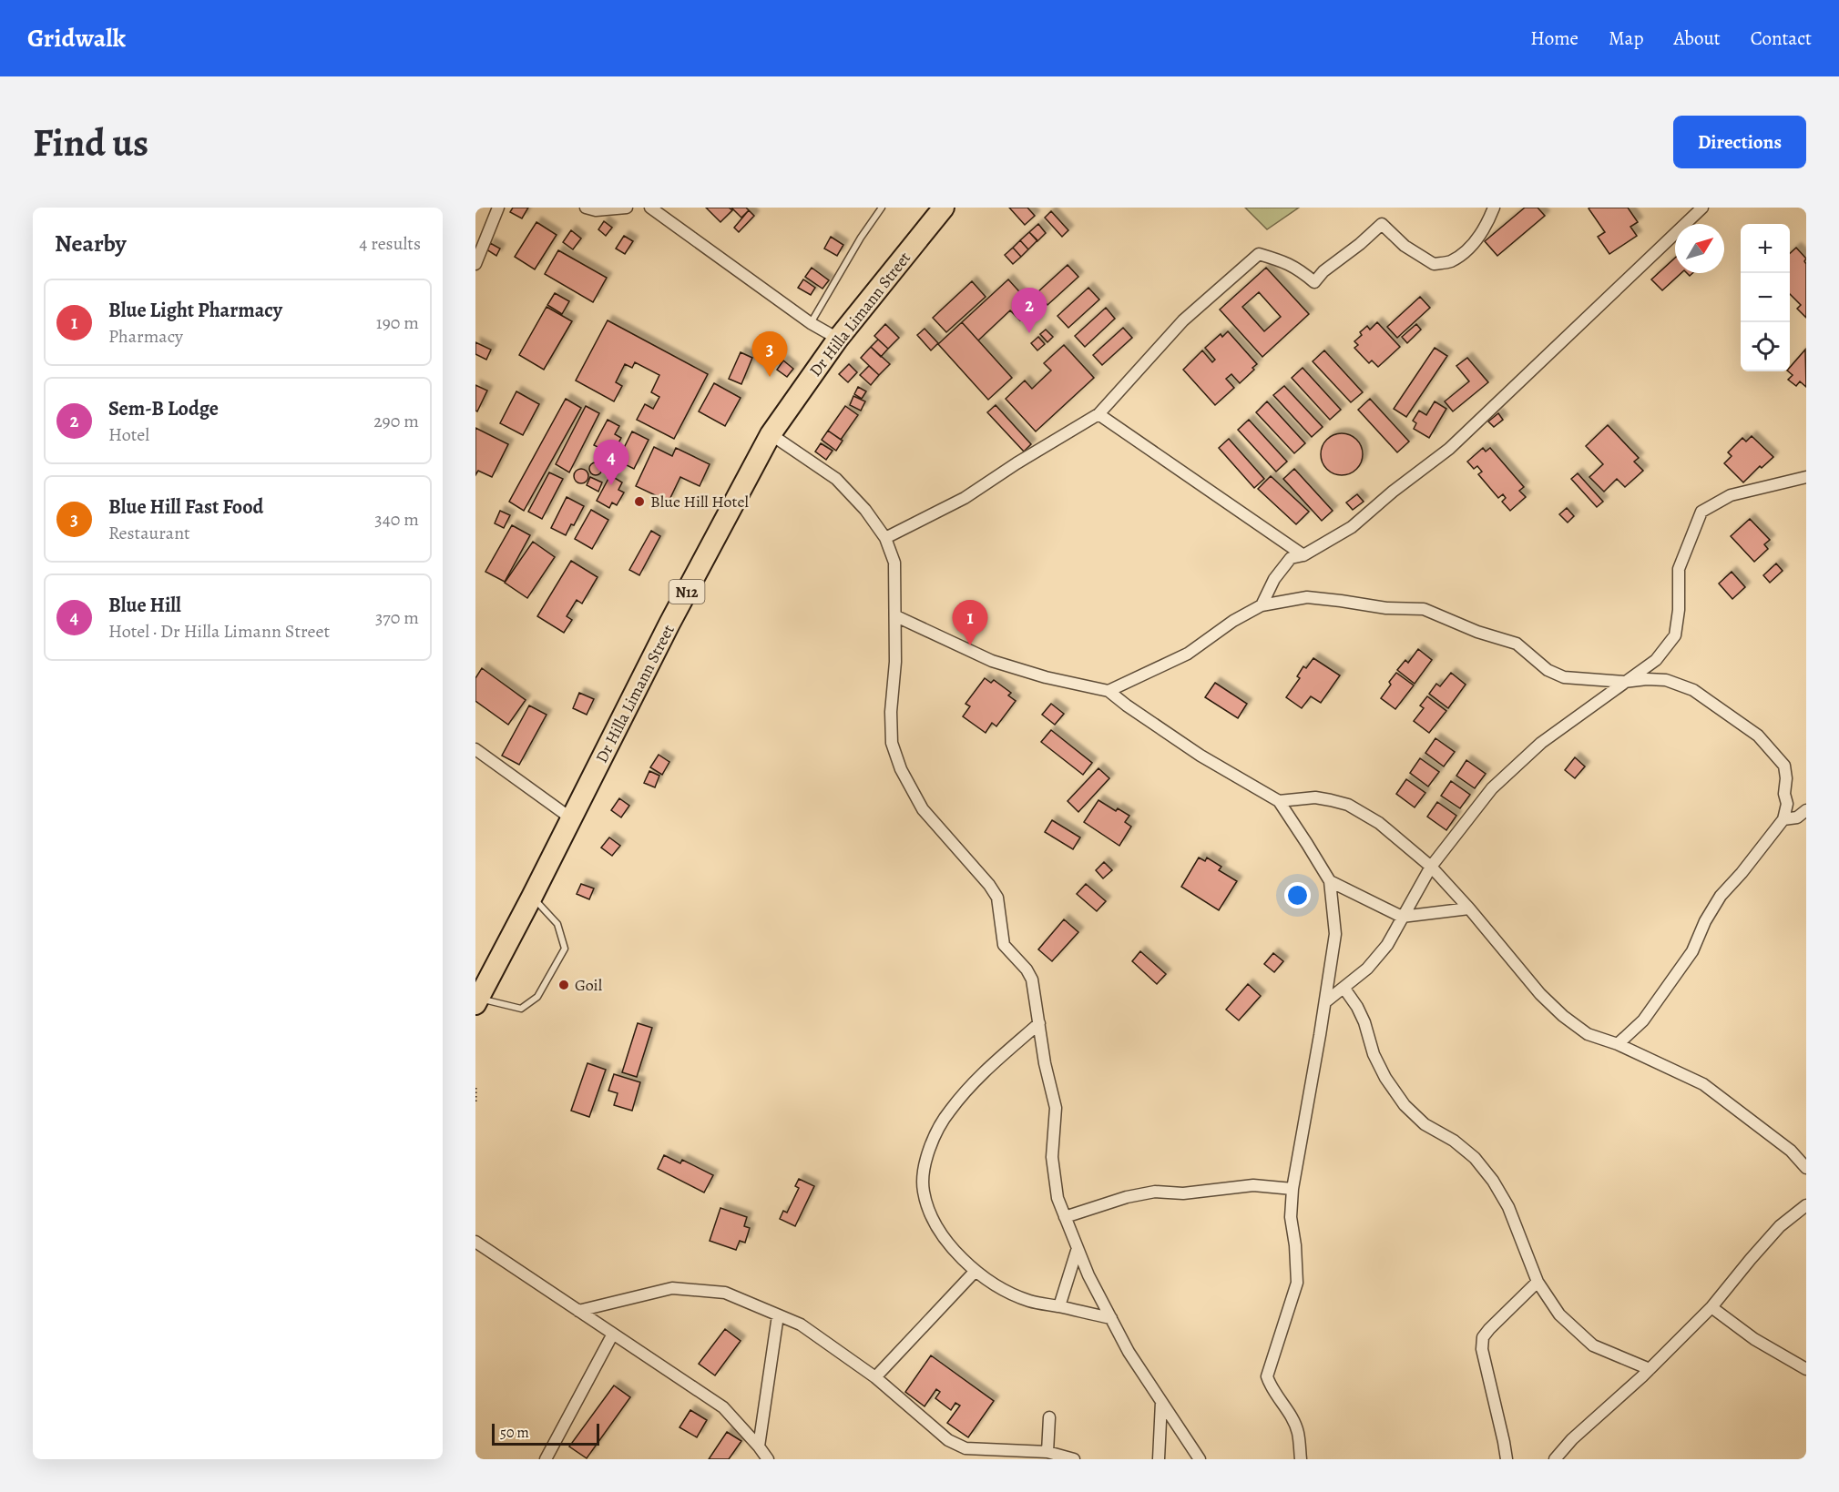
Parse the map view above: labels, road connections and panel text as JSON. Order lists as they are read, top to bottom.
{
  "streets": {
    "highway": ["Dr Hilla Limann Street", "N12"]
  },
  "places": ["Blue Hill Hotel", "Goil"],
  "scale_bar": "50 m",
  "north": "top right",
  "page": {
    "header": "Gridwalk",
    "nav": [
      "Home",
      "Map",
      "About",
      "Contact"
    ],
    "buttons": "Directions",
    "title": "Find us",
    "heading": ["Nearby", "4 results"],
    "map_buttons": ["+", "−"],
    "list": [
      {
        "mark": "1",
        "name": "Blue Light Pharmacy",
        "note": "Pharmacy",
        "value": "190 m"
      },
      {
        "mark": "2",
        "name": "Sem-B Lodge",
        "note": "Hotel",
        "value": "290 m"
      },
      {
        "mark": "3",
        "name": "Blue Hill Fast Food",
        "note": "Restaurant",
        "value": "340 m"
      },
      {
        "mark": "4",
        "name": "Blue Hill",
        "note": "Hotel · Dr Hilla Limann Street",
        "value": "370 m"
      }
    ],
    "pins": [
      "2",
      "3",
      "4",
      "1"
    ],
    "scale": "50 m"
  }
}
